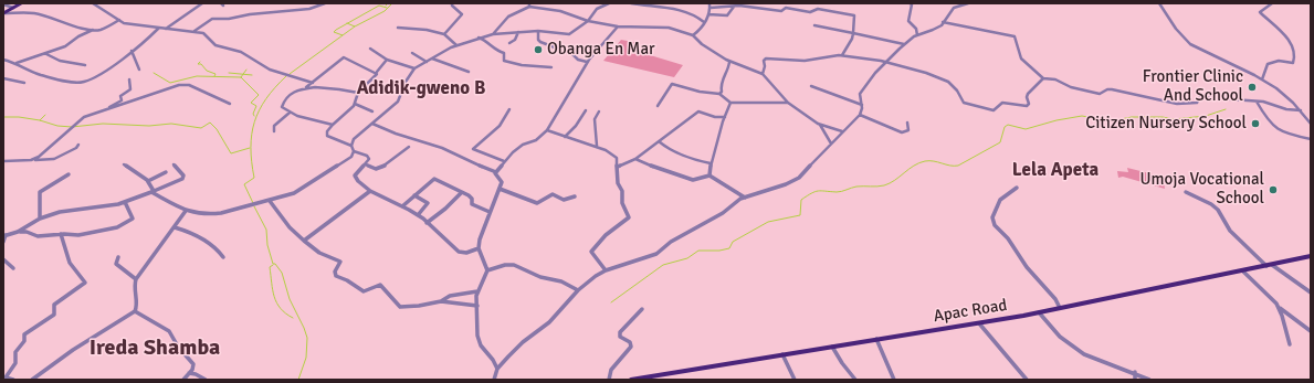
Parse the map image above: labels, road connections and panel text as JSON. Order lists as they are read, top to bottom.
{
  "streets": {
    "main road": ["Apac Road"]
  },
  "districts": ["Adidik-gweno B", "Lela Apeta", "Ireda Shamba"],
  "places": [
    "Obanga En Mar",
    "Frontier Clinic And School",
    "Citizen Nursery School",
    "Umoja Vocational School"
  ]
}
